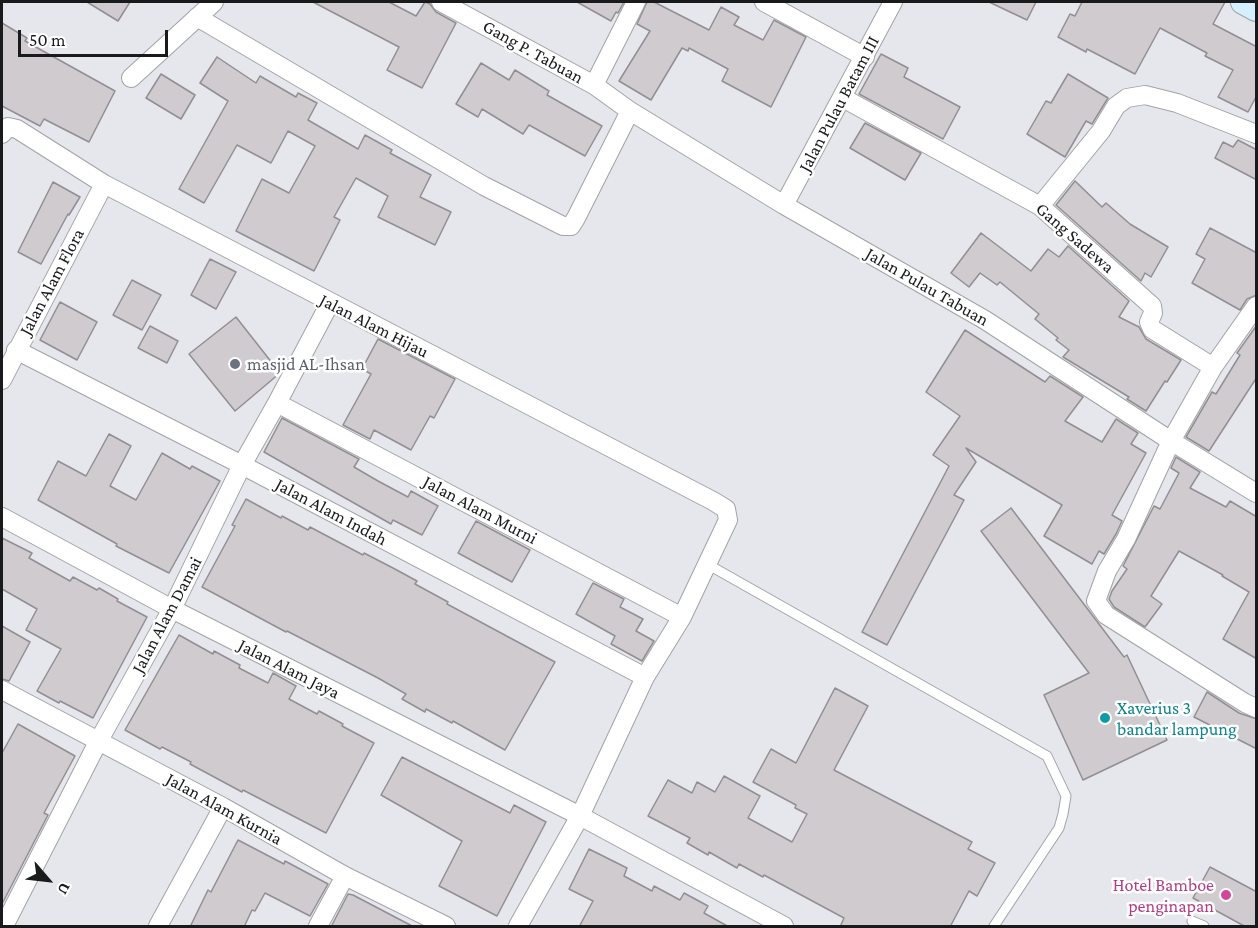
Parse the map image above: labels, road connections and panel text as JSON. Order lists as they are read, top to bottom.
{
  "streets": {
    "street": [
      "Gang P. Tabuan",
      "Jalan Pulau Batam III",
      "Gang Sadewa",
      "Jalan Alam Flora",
      "Jalan Pulau Tabuan",
      "Jalan Alam Hijau",
      "Jalan Alam Murni",
      "Jalan Alam Indah",
      "Jalan Alam Damai",
      "Jalan Alam Jaya",
      "Jalan Alam Kurnia"
    ]
  },
  "crossings": [
    ["Gang P. Tabuan", "Jalan Pulau Tabuan"],
    ["Jalan Pulau Batam III", "Gang Sadewa"],
    ["Jalan Pulau Batam III", "Jalan Pulau Tabuan"],
    ["Jalan Alam Flora", "Jalan Alam Hijau"],
    ["Jalan Alam Flora", "Jalan Alam Indah"],
    ["Jalan Alam Hijau", "Jalan Alam Damai"],
    ["Jalan Alam Murni", "Jalan Alam Damai"],
    ["Jalan Alam Indah", "Jalan Alam Damai"],
    ["Jalan Alam Damai", "Jalan Alam Jaya"],
    ["Jalan Alam Damai", "Jalan Alam Kurnia"]
  ],
  "places": ["masjid AL-Ihsan", "Xaverius 3 bandar lampung", "Hotel Bamboe penginapan"],
  "scale_bar": "50 m",
  "north": "bottom right"
}
